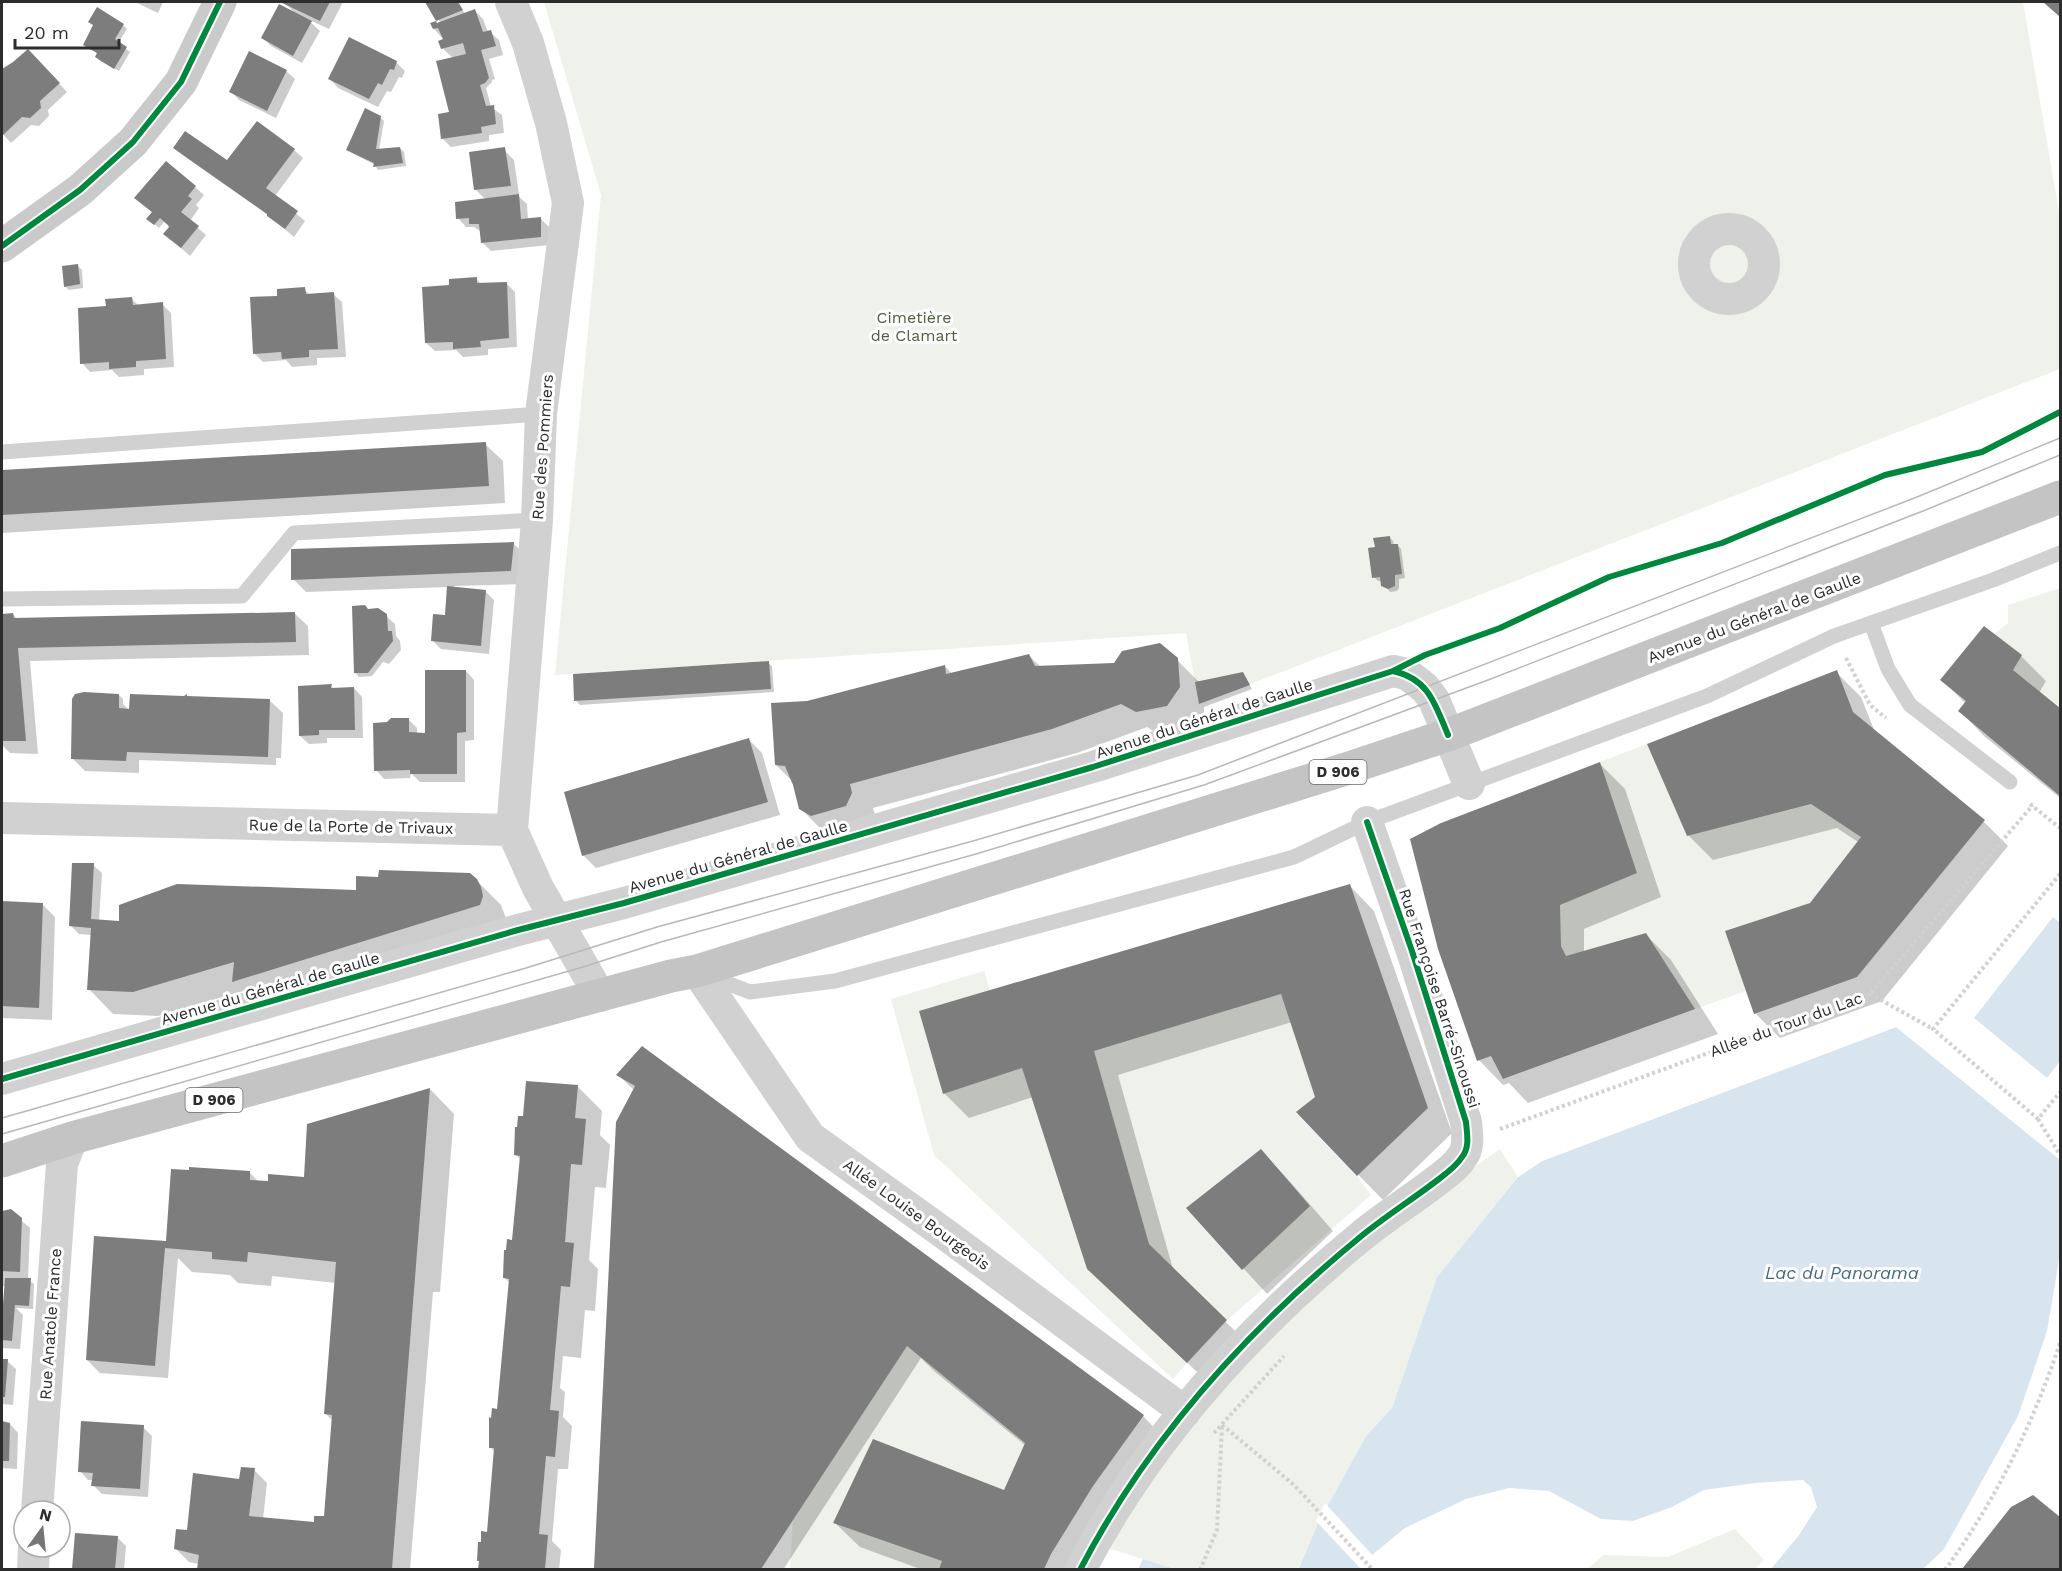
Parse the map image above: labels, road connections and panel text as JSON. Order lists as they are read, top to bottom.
{
  "streets": {
    "main road": ["Avenue du Général de Gaulle", "D 906"],
    "street": [
      "Rue des Pommiers",
      "Rue de la Porte de Trivaux",
      "Rue Françoise Barré-Sinoussi",
      "Allée Louise Bourgeois",
      "Rue Anatole France"
    ],
    "path": ["Allée du Tour du Lac"]
  },
  "crossings": [
    ["Rue des Pommiers", "Rue de la Porte de Trivaux"],
    ["Avenue du Général de Gaulle", "Allée Louise Bourgeois"],
    ["Avenue du Général de Gaulle", "Rue Anatole France"],
    ["Rue Françoise Barré-Sinoussi", "Allée du Tour du Lac"]
  ],
  "water": ["Lac du Panorama"],
  "parks": ["Cimetière de Clamart"],
  "scale_bar": "20 m",
  "north": "top"
}
